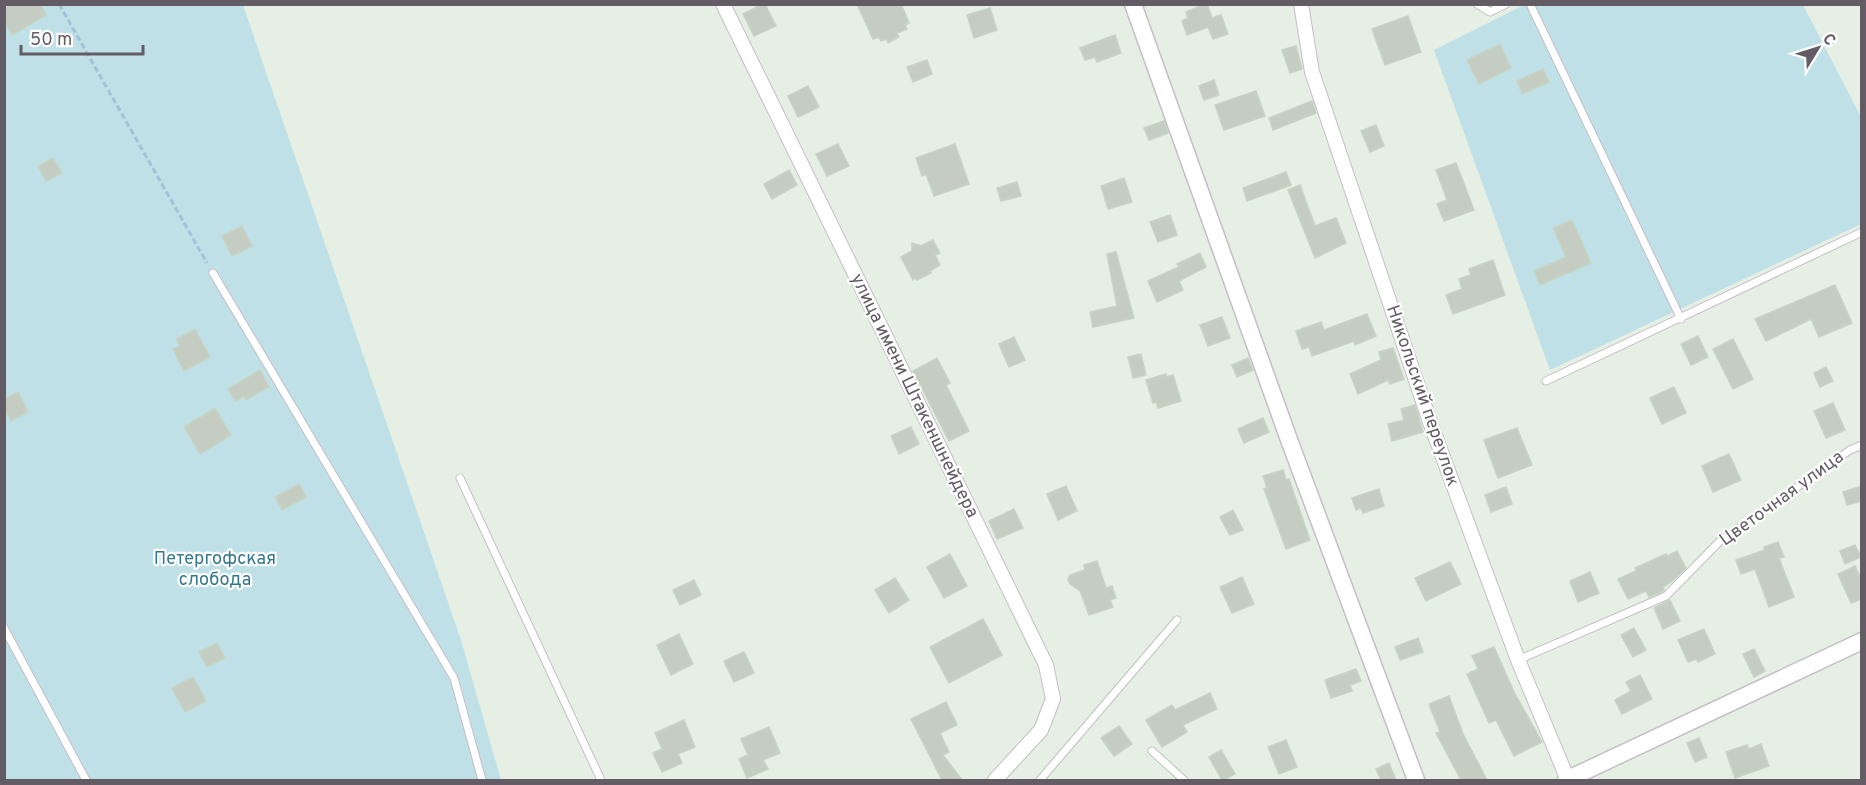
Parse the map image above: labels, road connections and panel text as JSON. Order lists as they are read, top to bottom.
{
  "streets": {
    "street": ["улица имени Штакеншнейдера", "Никольский переулок"],
    "lane": ["Цветочная улица"]
  },
  "crossings": [
    ["Никольский переулок", "Цветочная улица"]
  ],
  "parks": ["Петергофская слобода"],
  "scale_bar": "50 m",
  "north": "top right"
}
